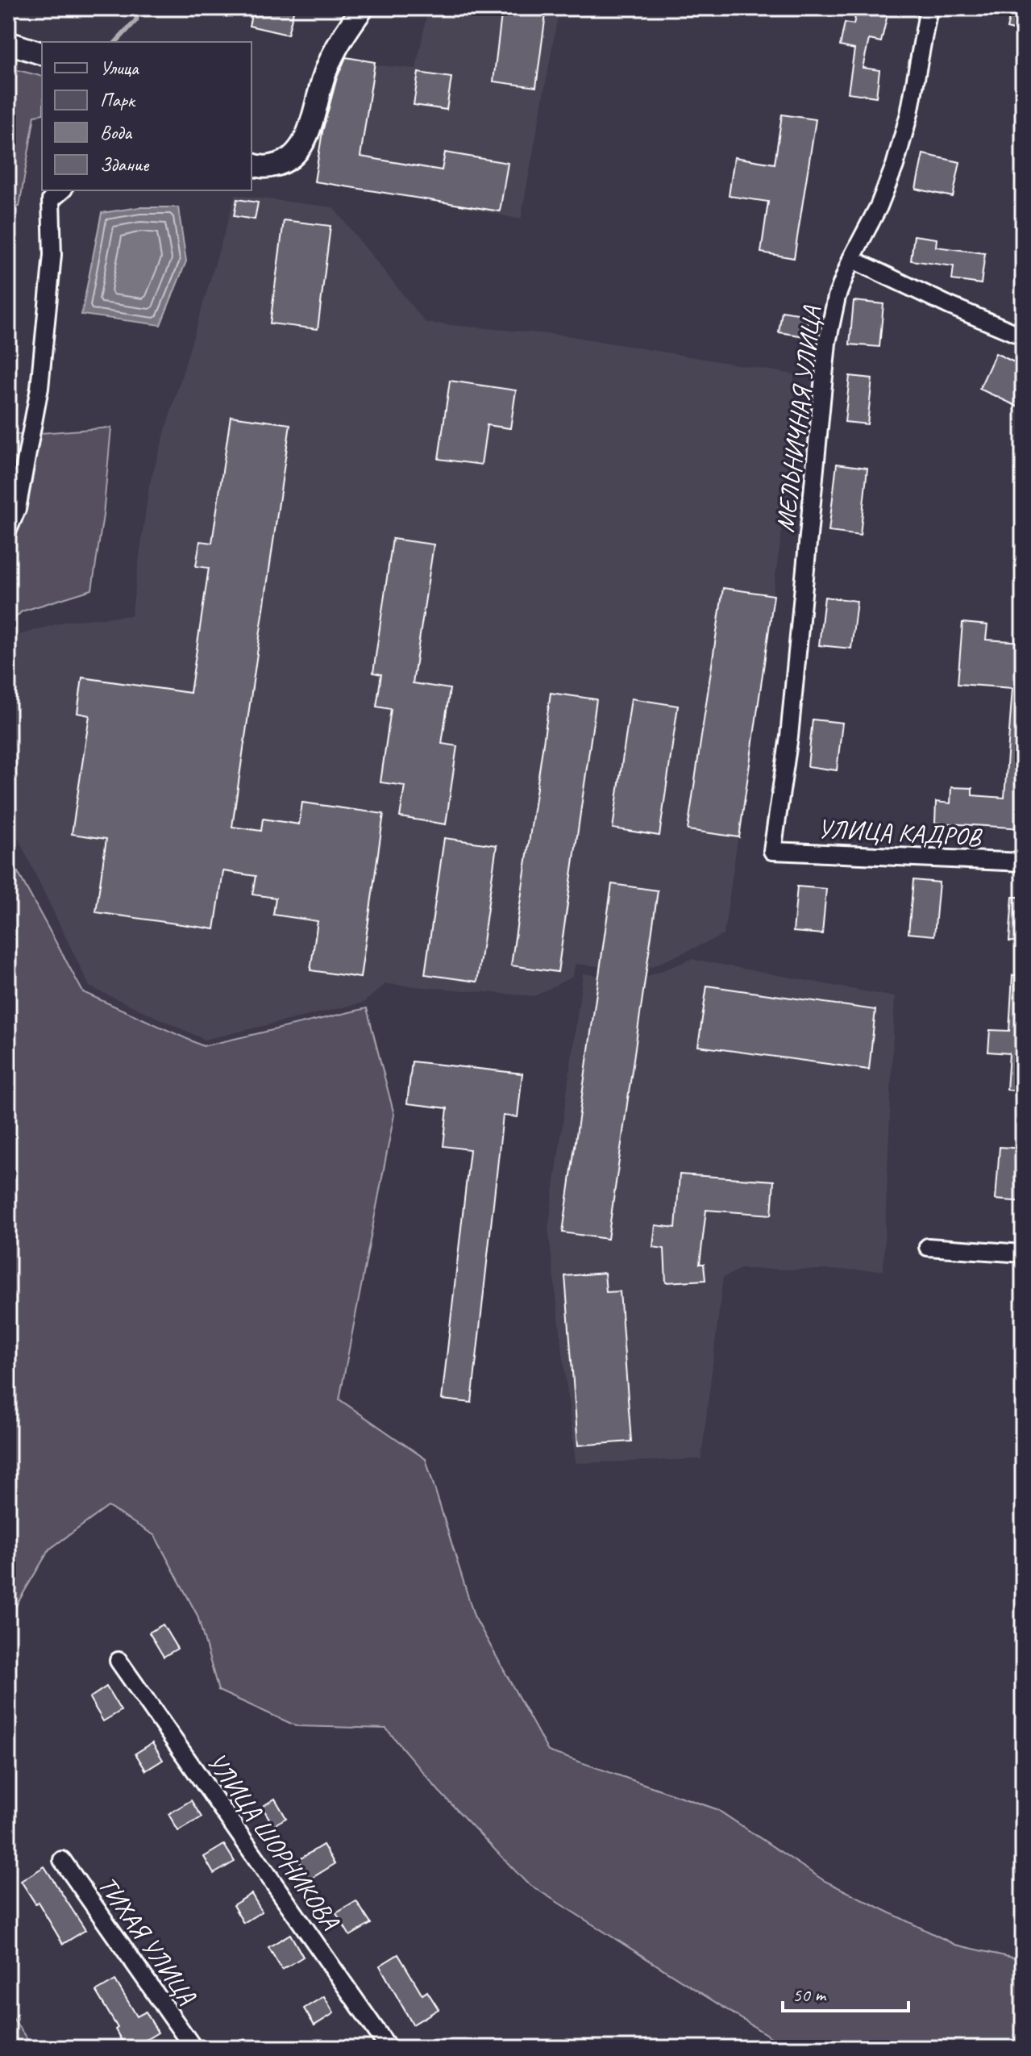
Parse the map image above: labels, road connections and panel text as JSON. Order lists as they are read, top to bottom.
{
  "streets": {
    "street": [
      "МЕЛЬНИЧНАЯ УЛИЦА",
      "УЛИЦА КАДРОВ",
      "УЛИЦА ШОРНИКОВА",
      "ТИХАЯ УЛИЦА"
    ]
  },
  "crossings": [
    ["МЕЛЬНИЧНАЯ УЛИЦА", "УЛИЦА КАДРОВ"]
  ],
  "legend": [
    "Улица",
    "Парк",
    "Вода",
    "Здание"
  ],
  "scale_bar": "50 m"
}
